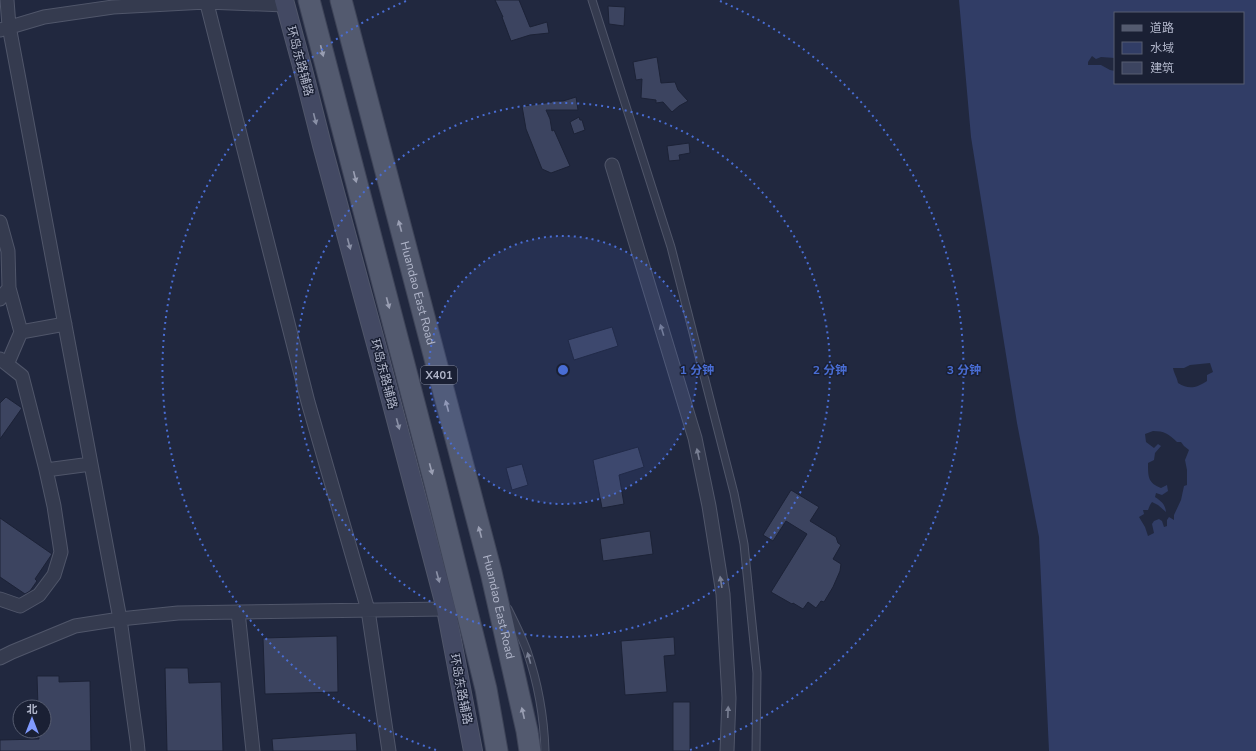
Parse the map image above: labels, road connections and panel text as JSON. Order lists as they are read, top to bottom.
{
  "streets": {
    "main road": ["Huandao East Road", "X401"],
    "street": ["环岛东路辅路"]
  },
  "legend": ["道路", "水域", "建筑"],
  "north": "top",
  "rings": ["1 分钟", "2 分钟", "3 分钟"]
}
